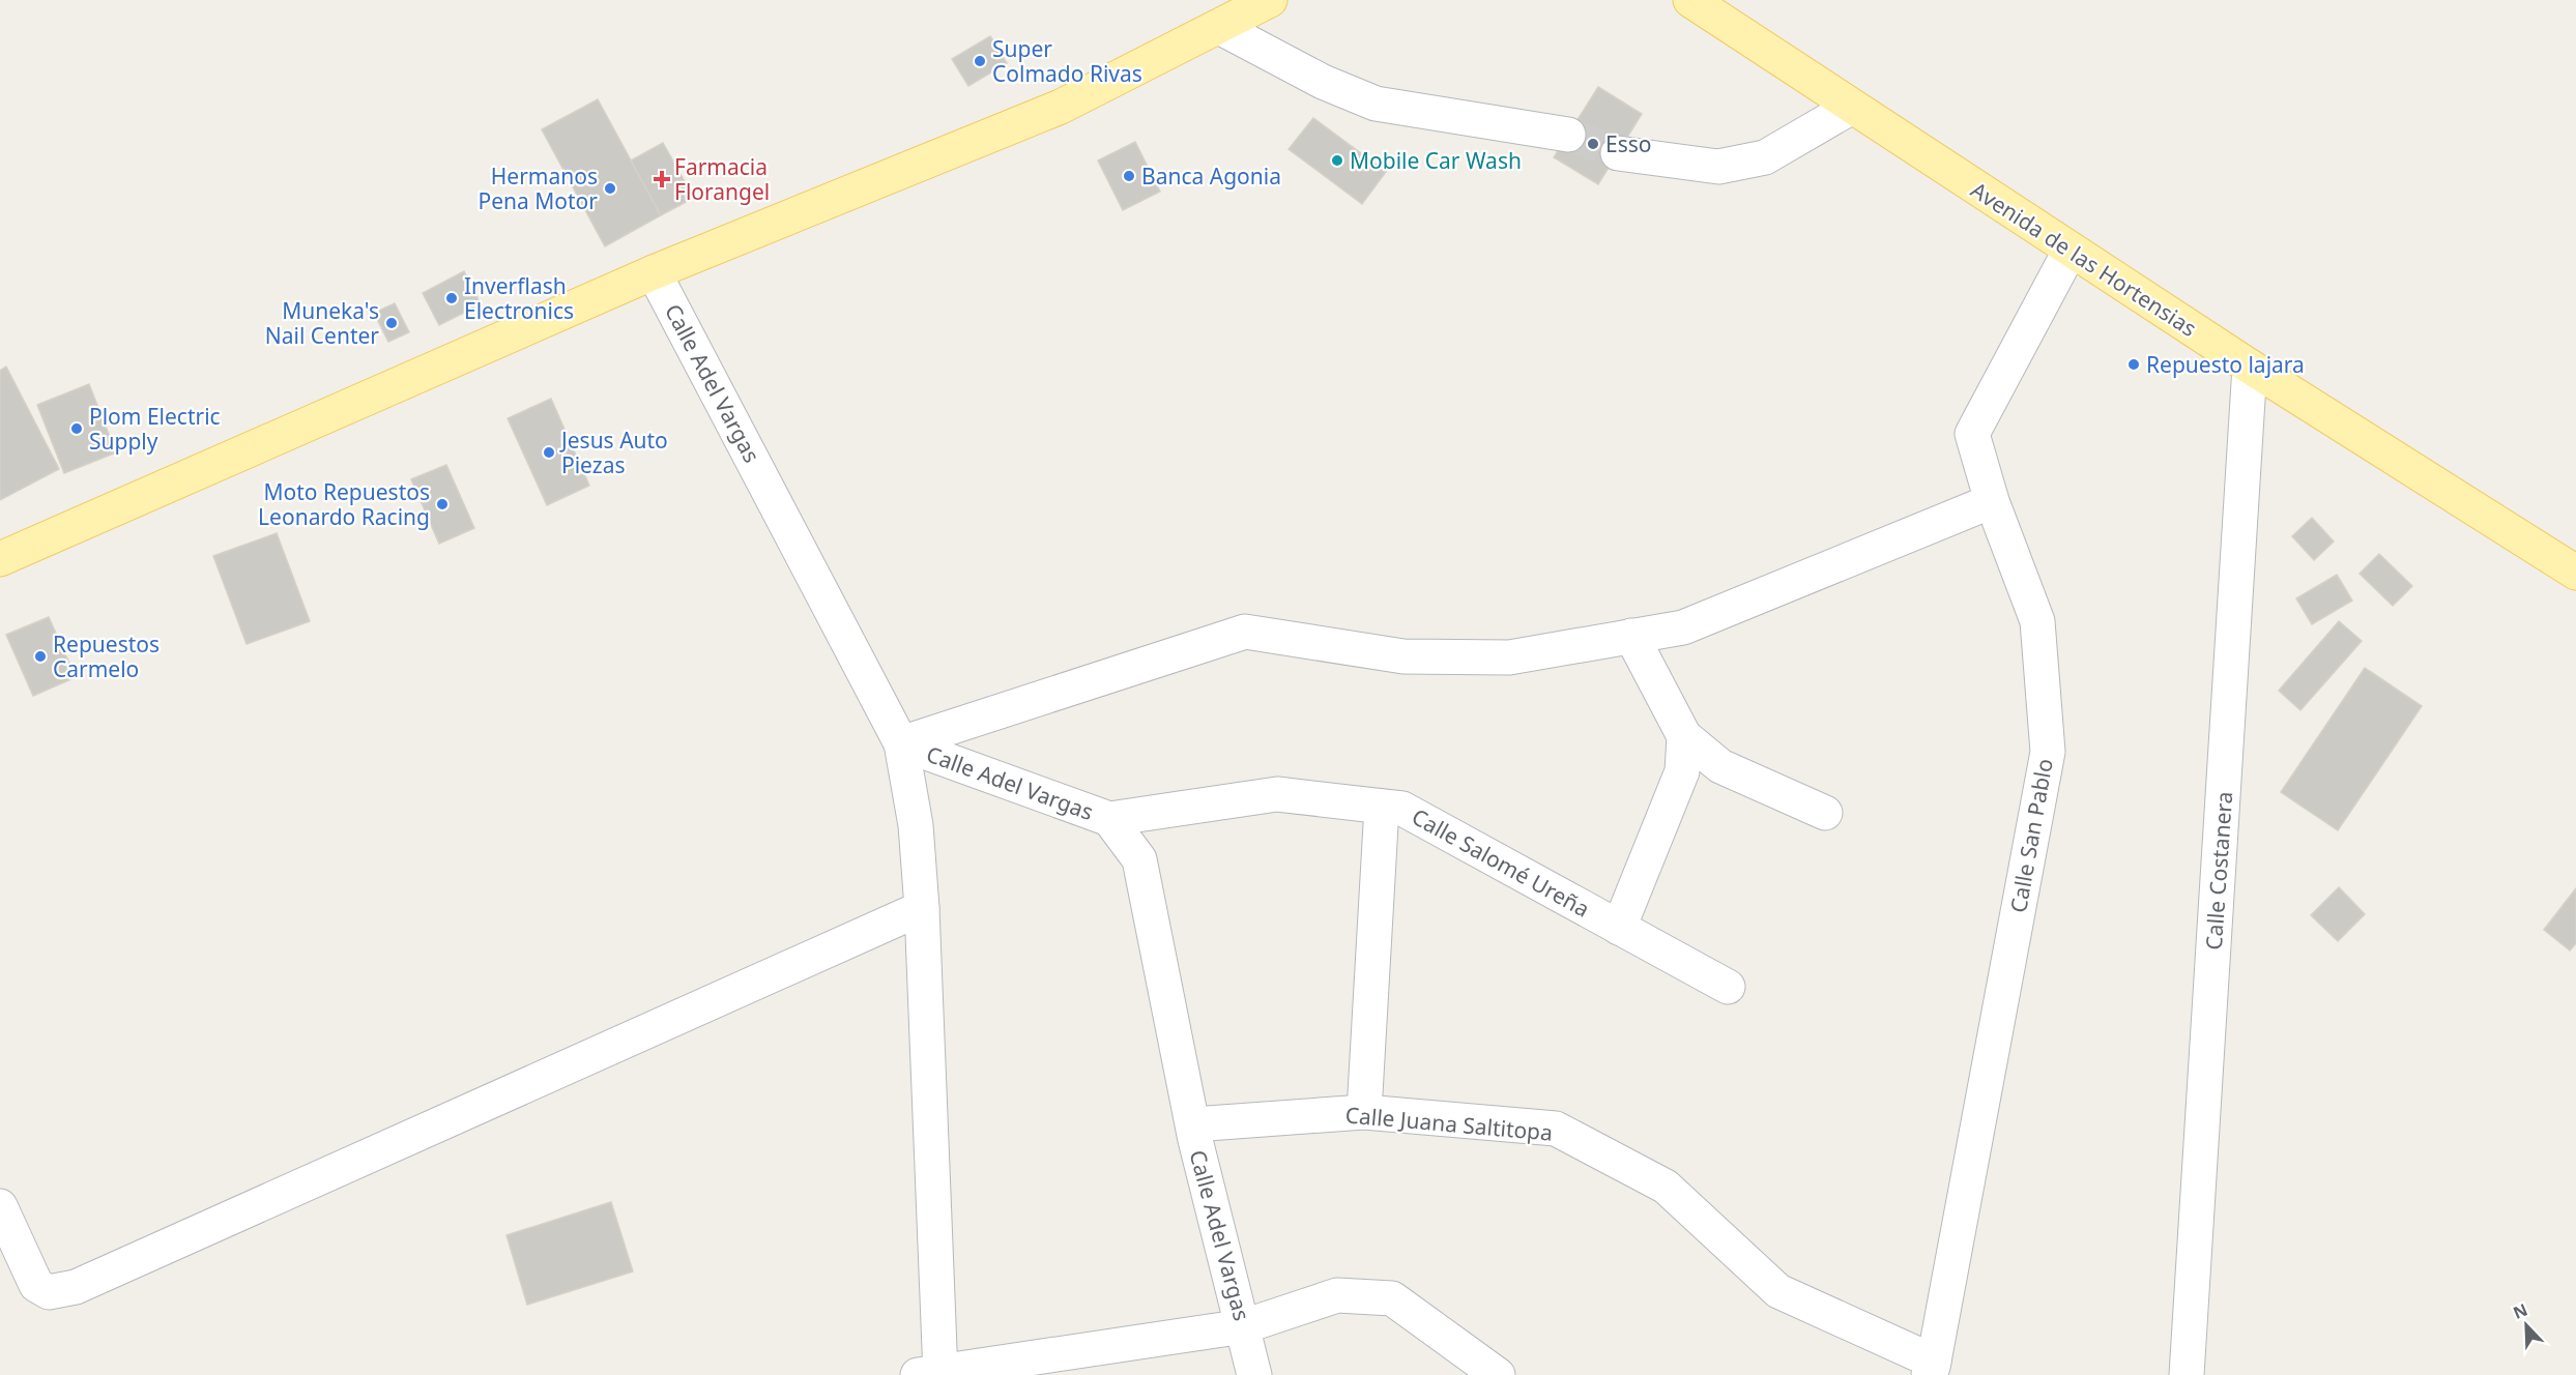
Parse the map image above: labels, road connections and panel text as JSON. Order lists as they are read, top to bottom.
{
  "streets": {
    "main road": ["Avenida de las Hortensias"],
    "street": [
      "Calle Adel Vargas",
      "Calle San Pablo",
      "Calle Salomé Ureña",
      "Calle Costanera",
      "Calle Juana Saltitopa"
    ]
  },
  "crossings": [
    ["Avenida de las Hortensias", "Calle San Pablo"],
    ["Avenida de las Hortensias", "Calle Costanera"],
    ["Calle Adel Vargas", "Calle Salomé Ureña"],
    ["Calle Adel Vargas", "Calle Juana Saltitopa"],
    ["Calle San Pablo", "Calle Juana Saltitopa"]
  ],
  "places": {
    "other": [
      "Super Colmado Rivas",
      "Esso",
      "Mobile Car Wash",
      "Banca Agonia",
      "Hermanos Pena Motor",
      "Inverflash Electronics",
      "Muneka's Nail Center",
      "Repuesto lajara",
      "Plom Electric Supply",
      "Jesus Auto Piezas",
      "Moto Repuestos Leonardo Racing",
      "Repuestos Carmelo"
    ],
    "health": ["Farmacia Florangel"]
  },
  "north": "top left"
}
